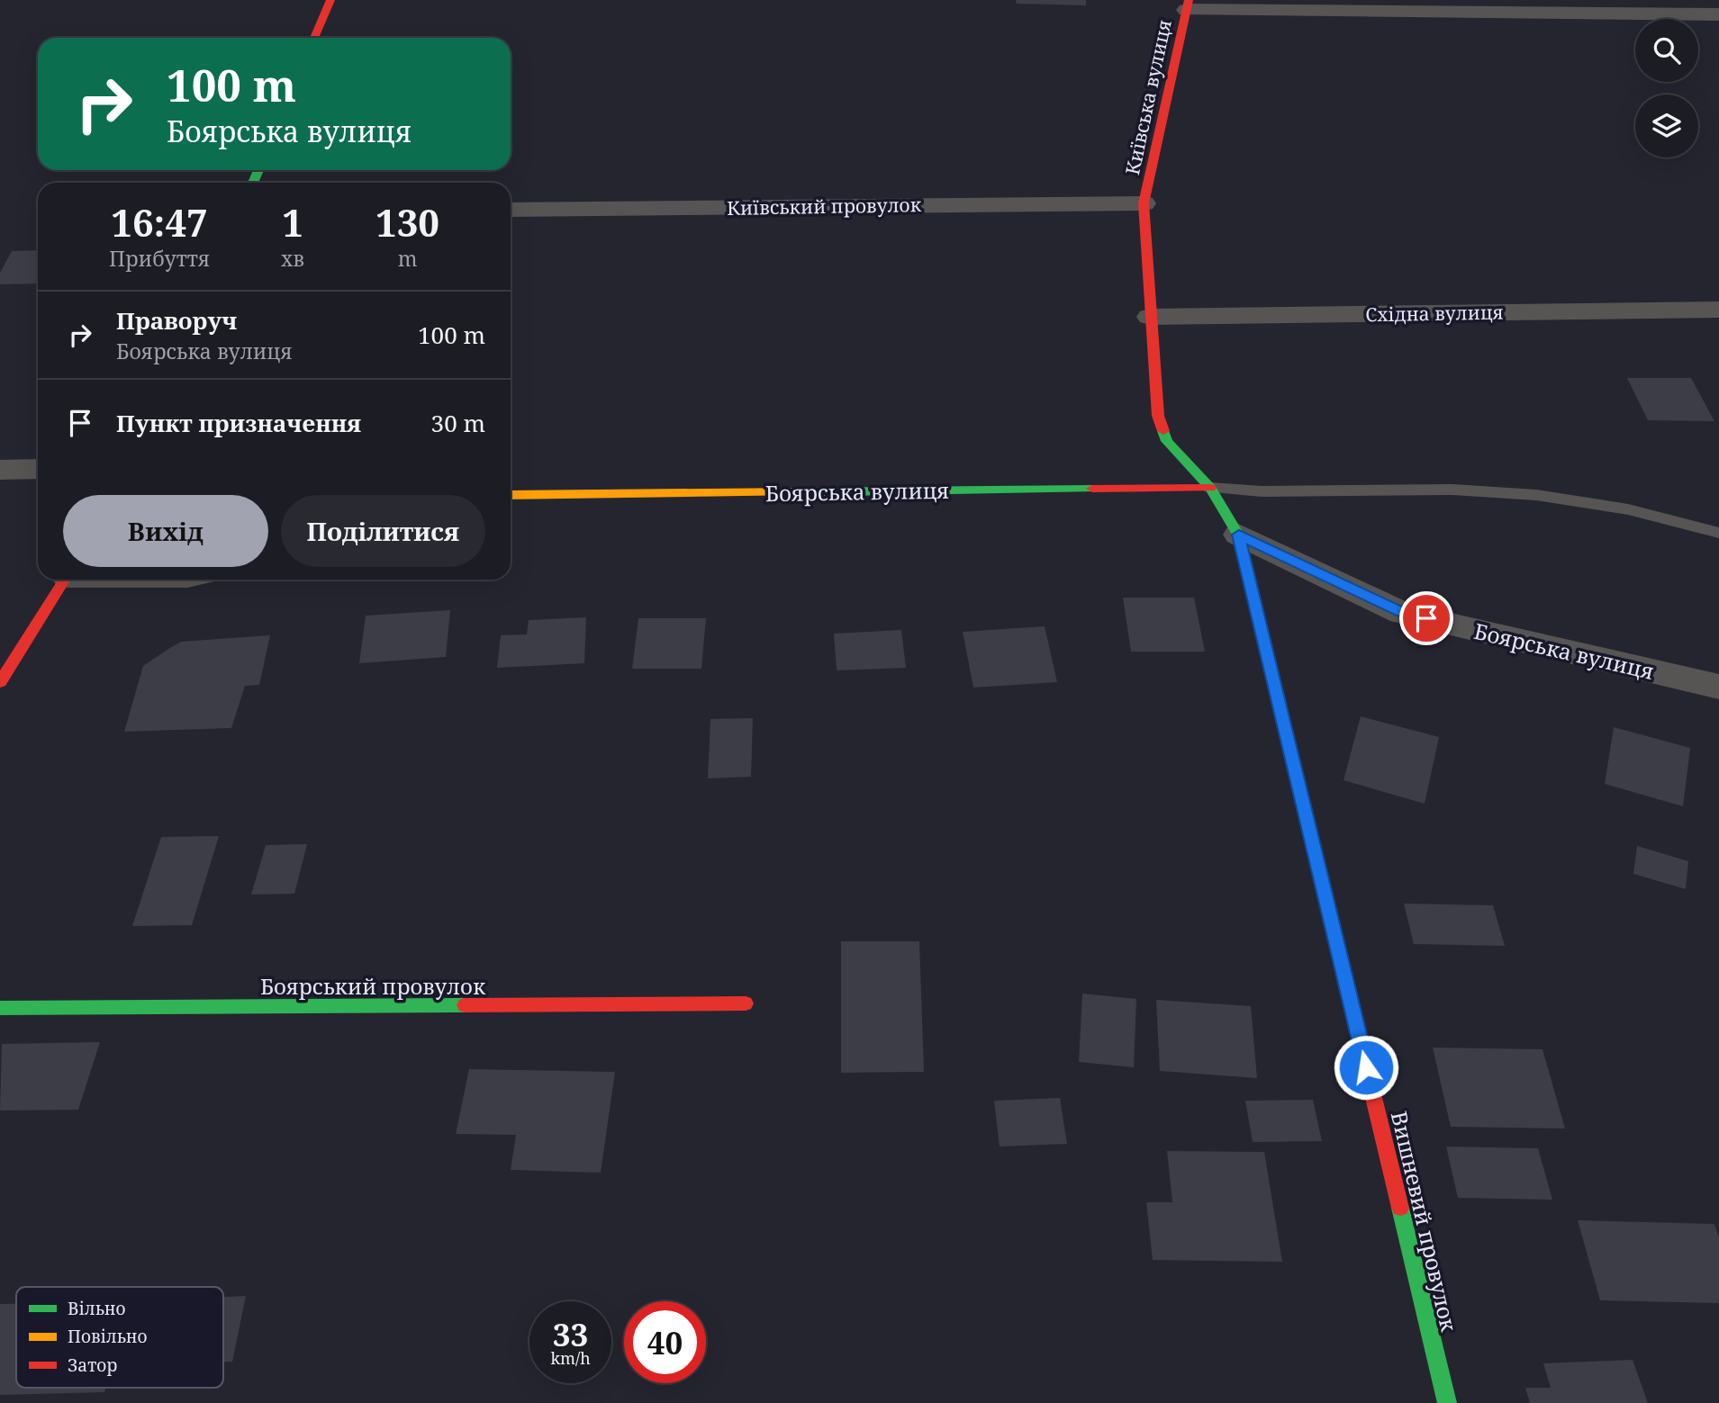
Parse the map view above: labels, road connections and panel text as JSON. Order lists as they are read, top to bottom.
{
  "streets": {
    "street": [
      "Київська вулиця",
      "Київський провулок",
      "Східна вулиця",
      "Боярська вулиця",
      "Боярський провулок",
      "Вишневий провулок"
    ]
  },
  "crossings": [
    ["Київська вулиця", "Київський провулок"],
    ["Київська вулиця", "Східна вулиця"],
    ["Київська вулиця", "Вишневий провулок"],
    ["Східна вулиця", "Вишневий провулок"],
    ["Боярська вулиця", "Вишневий провулок"]
  ],
  "legend": ["Вільно", "Повільно", "Затор"],
  "page": {
    "turn": ["100 m", "Боярська вулиця"],
    "eta": [
      "16:47",
      "Прибуття",
      "1",
      "хв",
      "130",
      "m"
    ],
    "list": [
      {
        "name": "Праворуч",
        "note": "Боярська вулиця",
        "value": "100 m"
      },
      {
        "name": "Пункт призначення",
        "value": "30 m"
      }
    ],
    "buttons": ["Вихід", "Поділитися"],
    "speed": "33 km/h",
    "limit": "40"
  }
}
